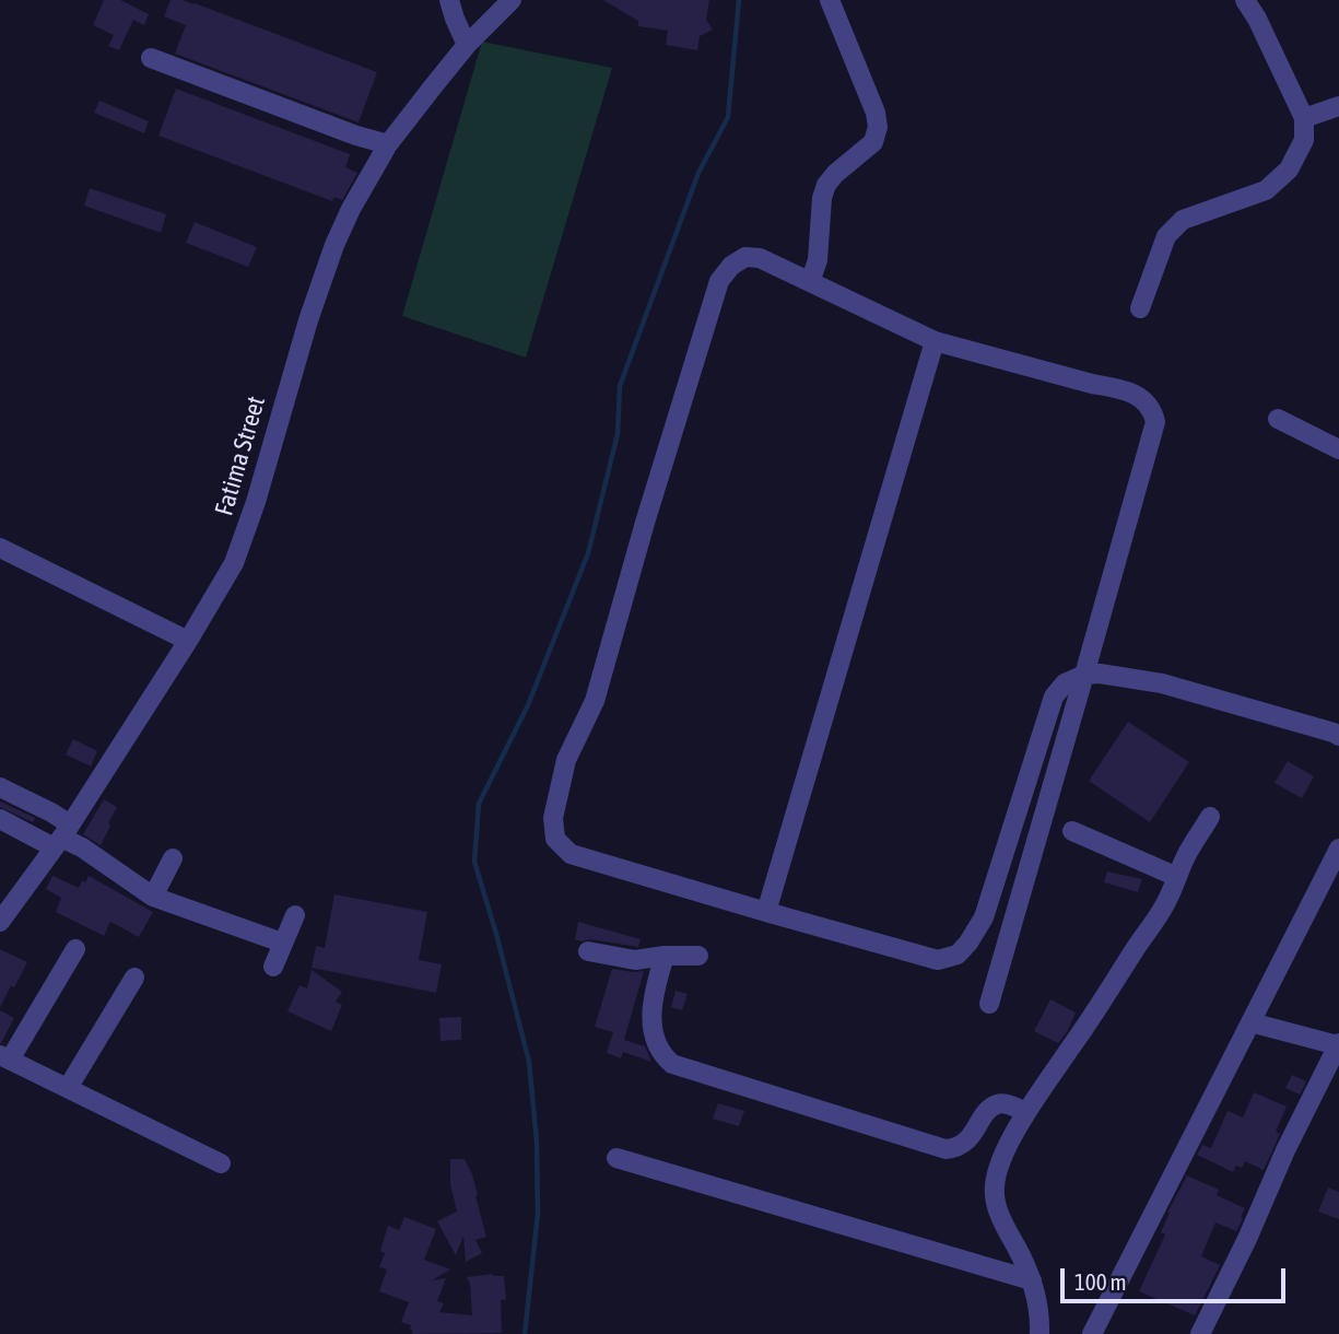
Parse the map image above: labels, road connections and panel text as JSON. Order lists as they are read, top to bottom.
{
  "streets": {
    "street": ["Fatima Street"]
  },
  "scale_bar": "100 m"
}
